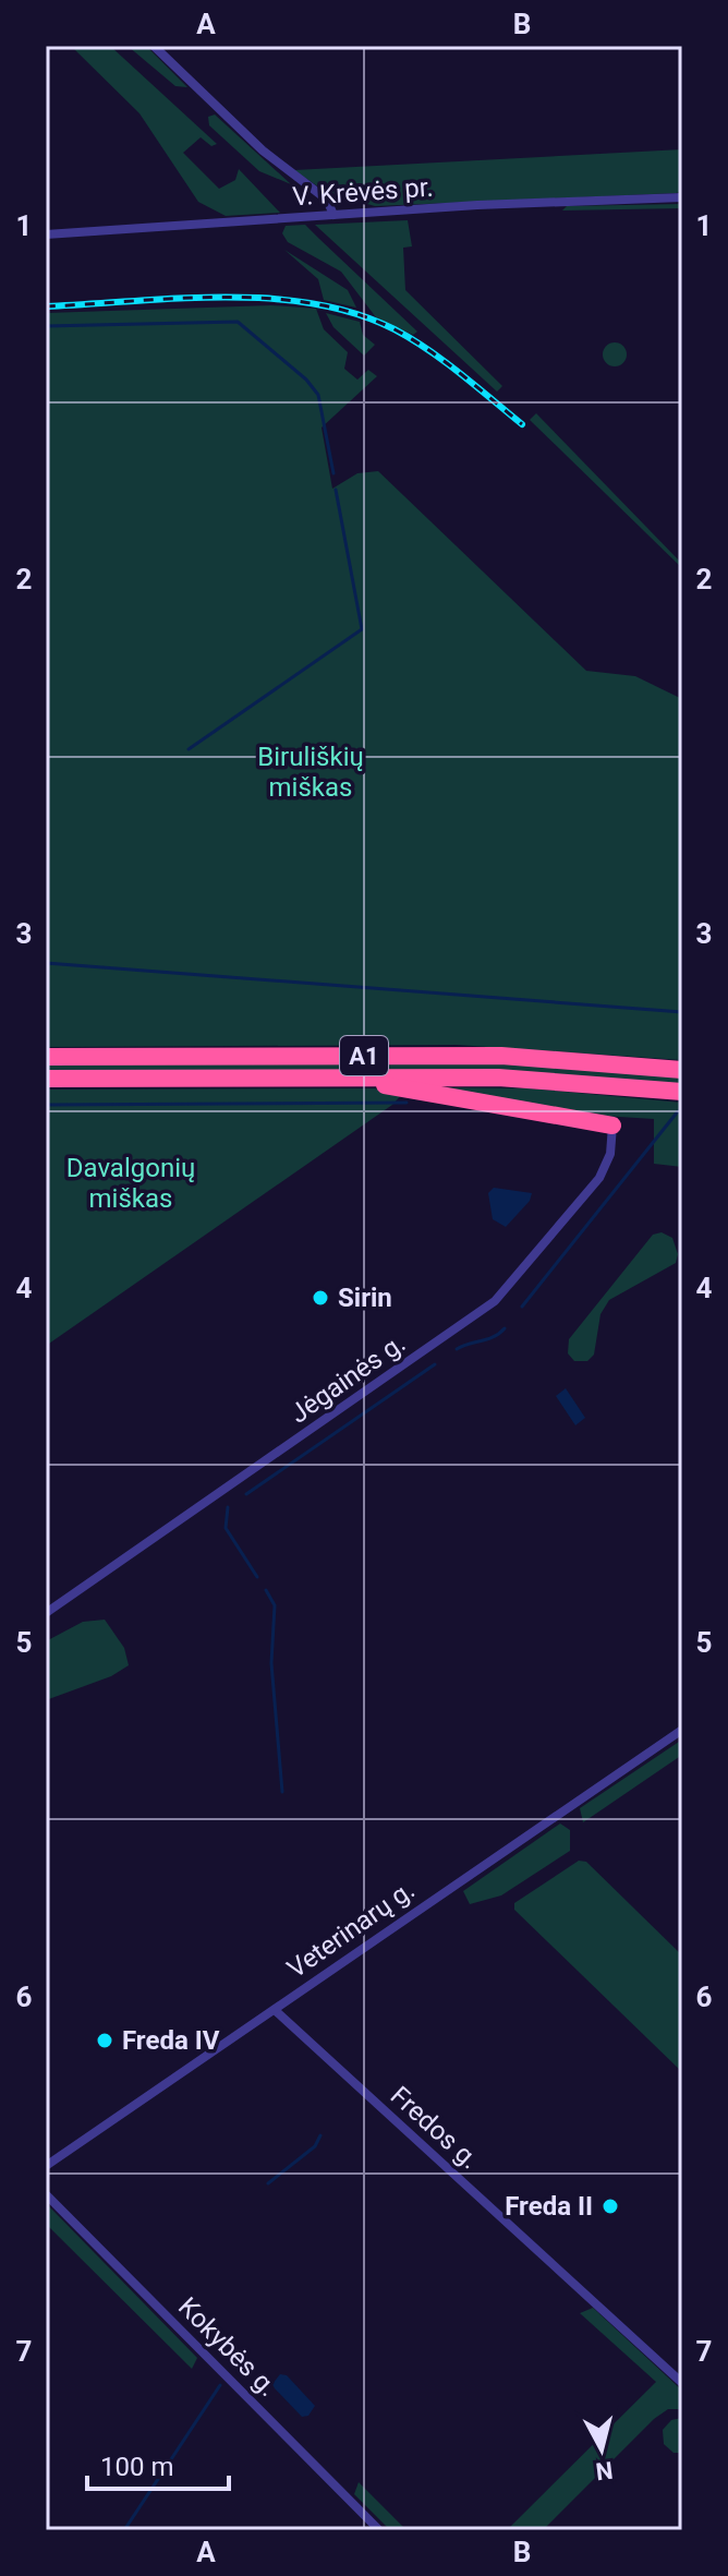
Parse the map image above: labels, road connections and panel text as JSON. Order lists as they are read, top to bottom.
{
  "streets": {
    "highway": ["A1"],
    "street": [
      "V. Krėvės pr.",
      "Jėgainės g.",
      "Veterinarų g.",
      "Fredos g.",
      "Kokybės g."
    ]
  },
  "crossings": [
    ["Veterinarų g.", "Fredos g."]
  ],
  "parks": ["Biruliškių miškas", "Davalgonių miškas"],
  "places": ["Sirin", "Freda IV", "Freda II"],
  "scale_bar": "100 m",
  "north": "bottom",
  "grid": {
    "columns": ["A", "B"],
    "rows": [
      "1",
      "2",
      "3",
      "4",
      "5",
      "6",
      "7"
    ]
  }
}
